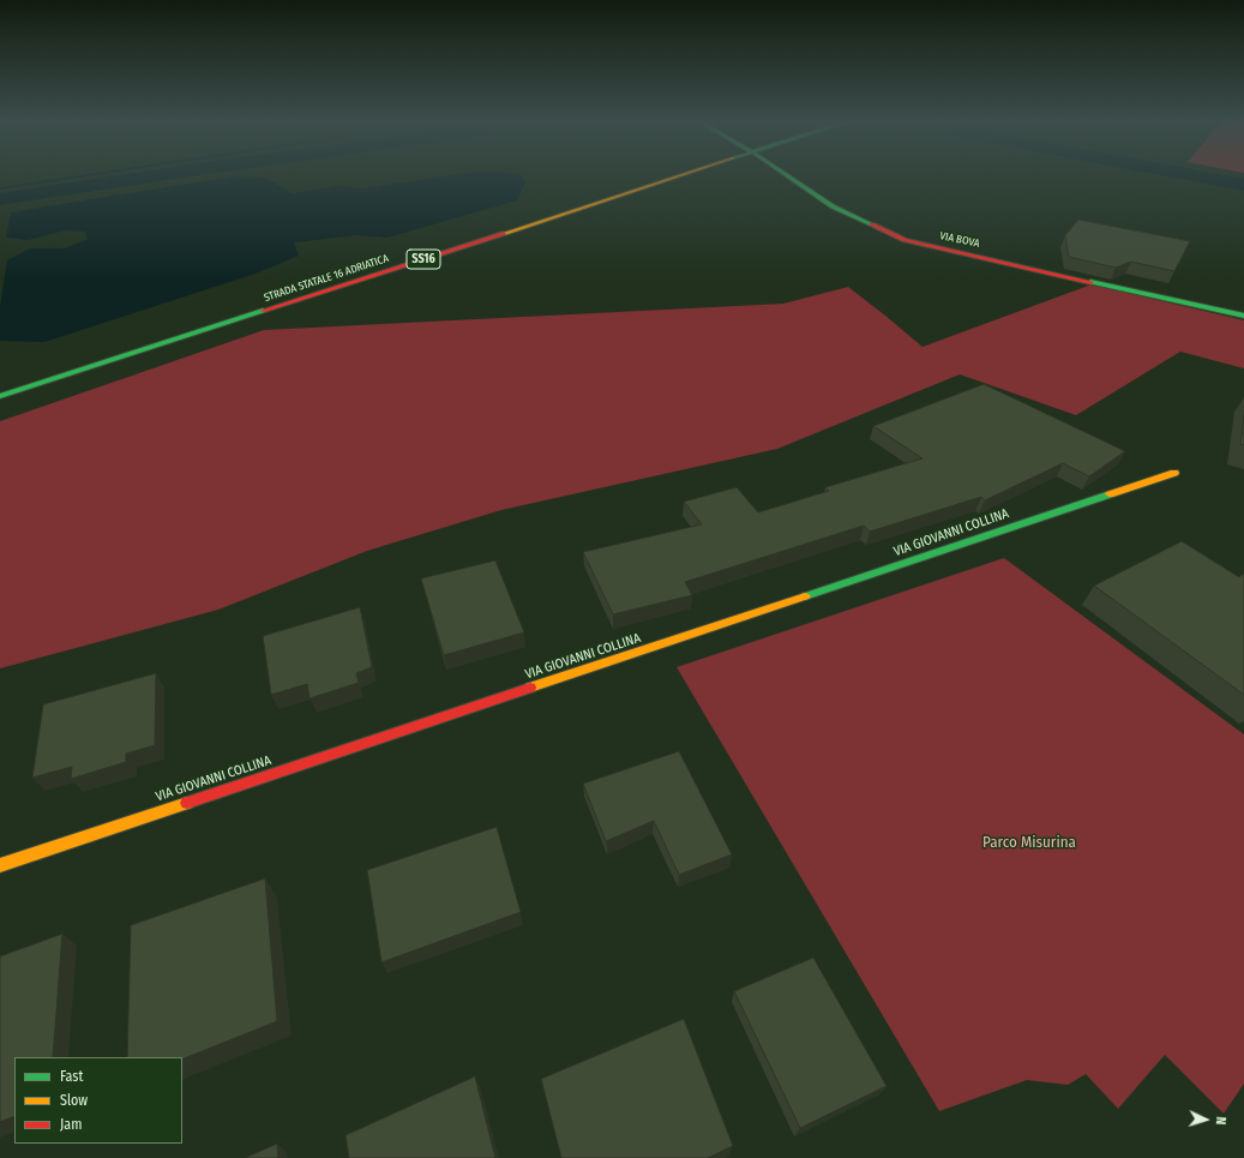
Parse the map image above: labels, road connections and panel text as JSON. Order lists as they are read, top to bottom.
{
  "streets": {
    "street": [
      "VIA BOVA",
      "SS16",
      "STRADA STATALE 16 ADRIATICA",
      "VIA GIOVANNI COLLINA"
    ]
  },
  "parks": ["Parco Misurina"],
  "legend": ["Fast", "Slow", "Jam"],
  "north": "right"
}
